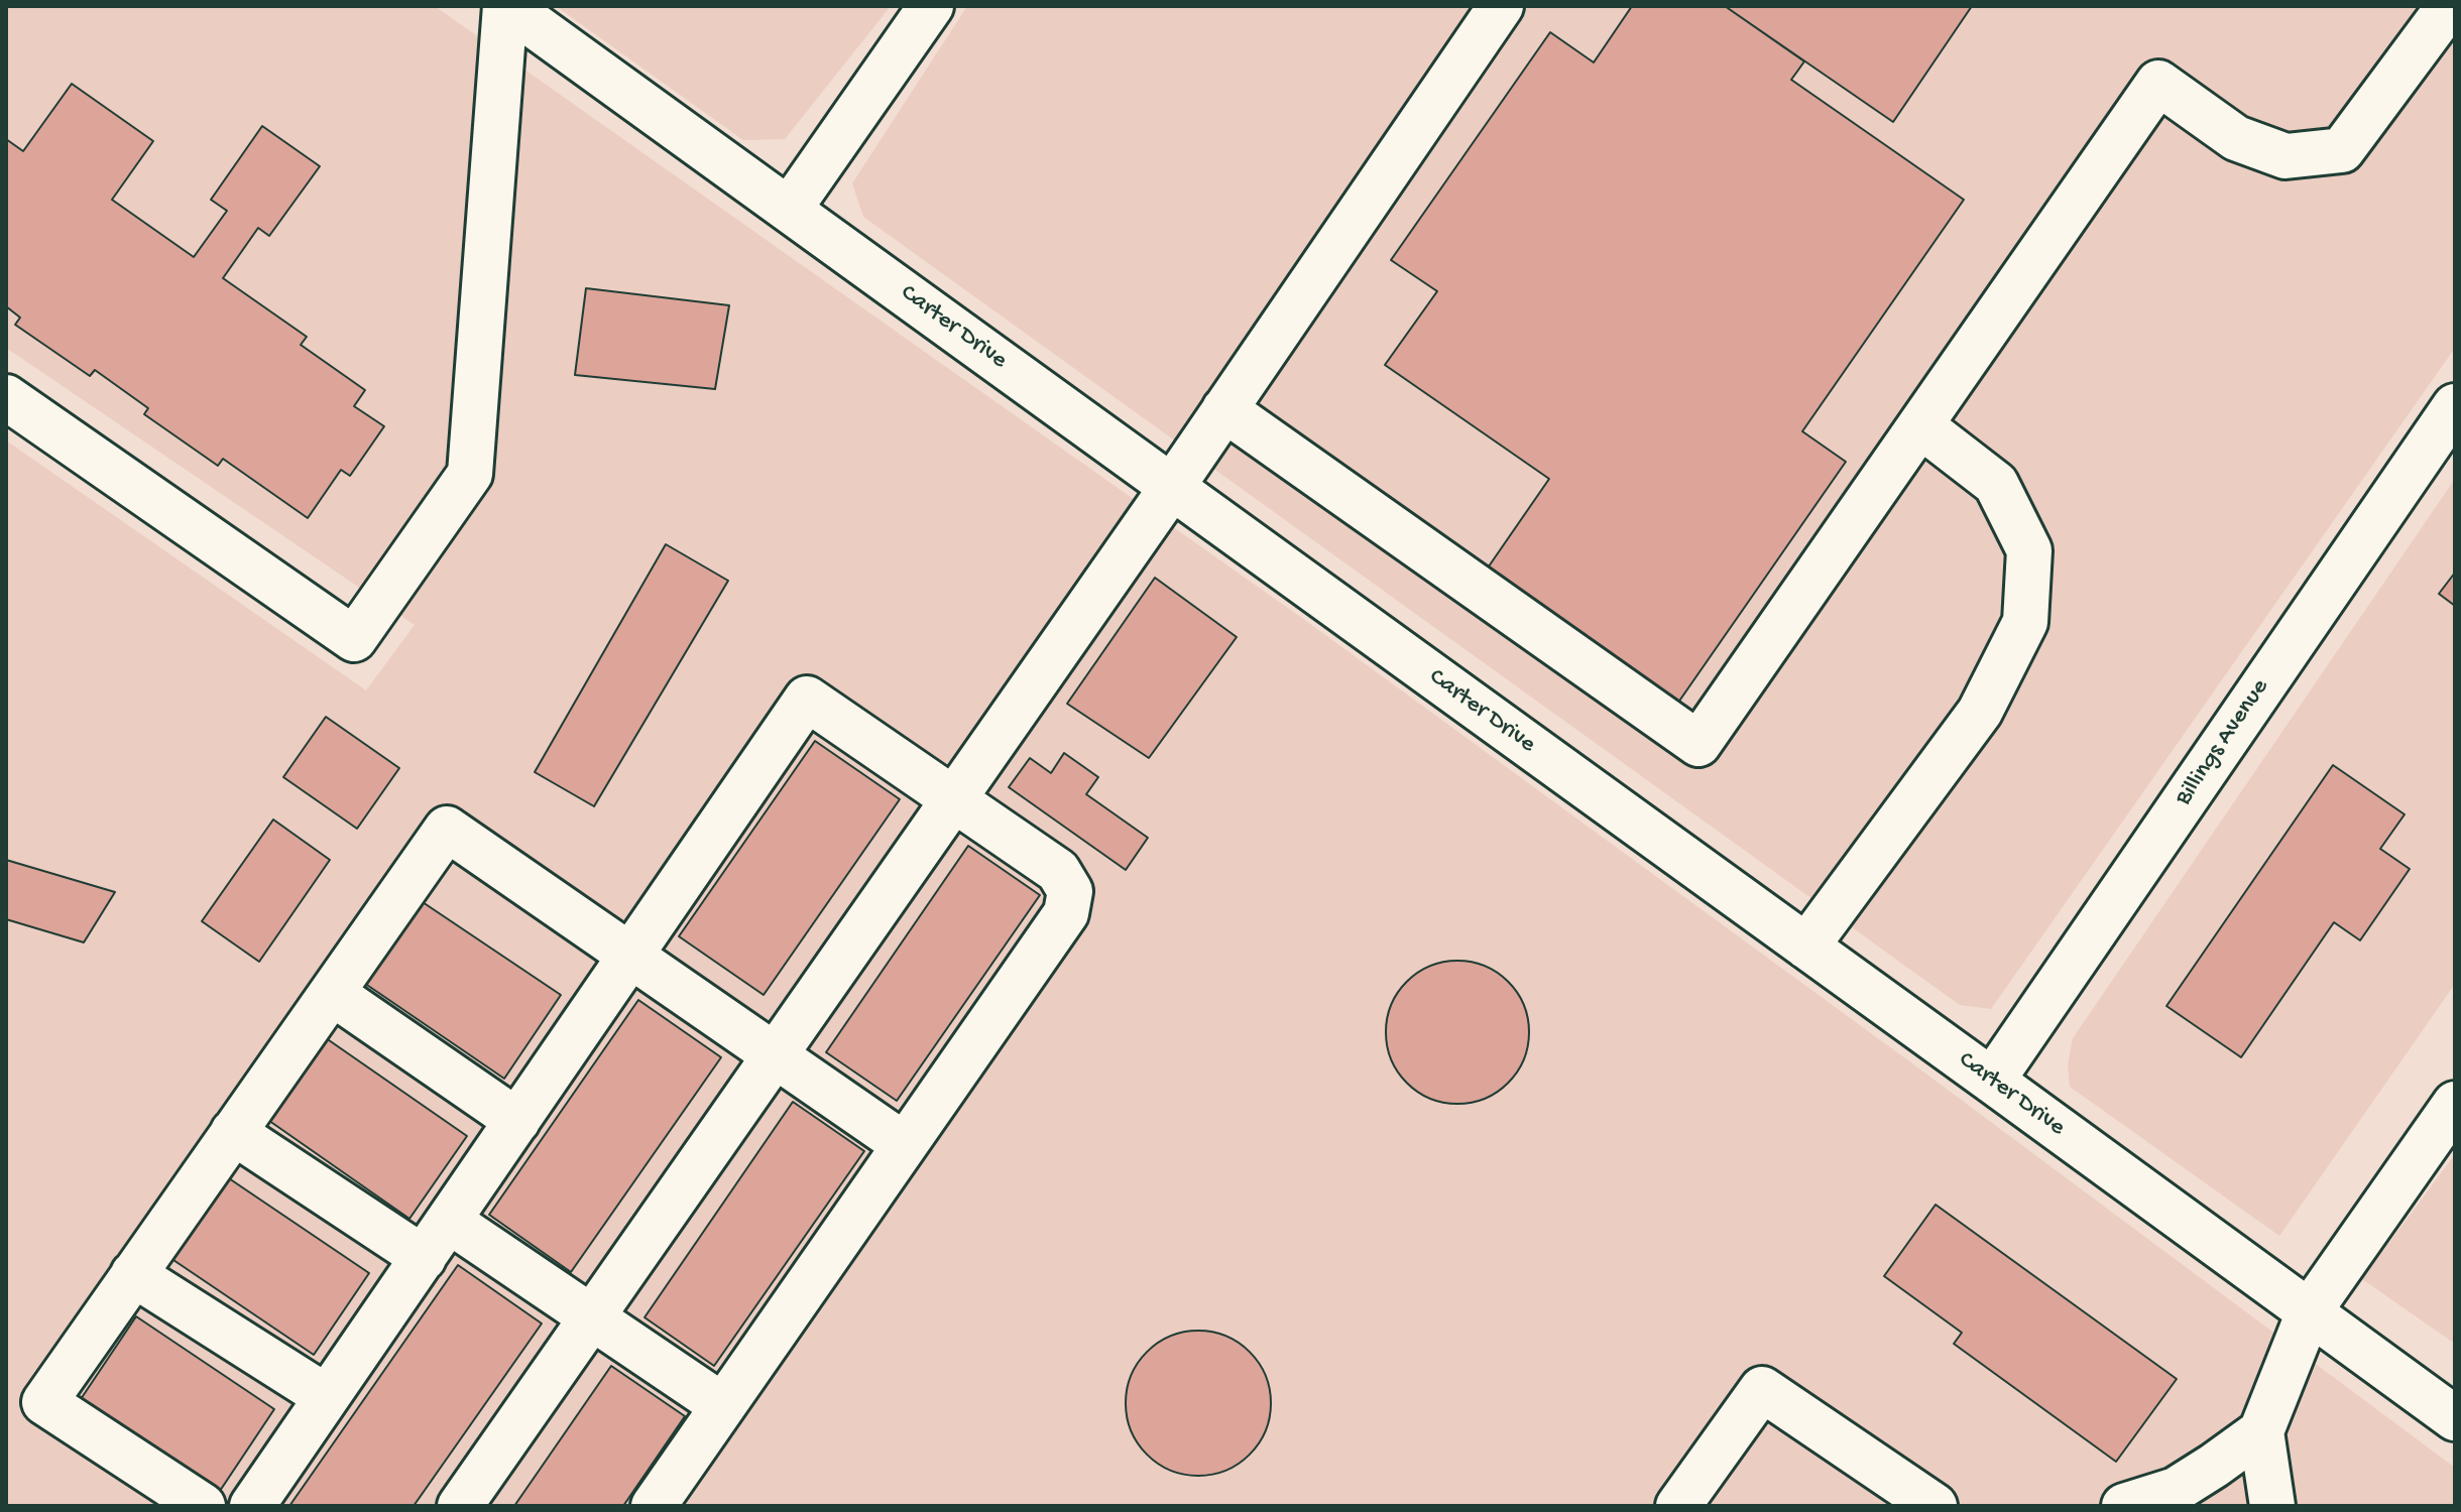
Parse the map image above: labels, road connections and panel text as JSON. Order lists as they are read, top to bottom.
{
  "streets": {
    "street": ["Carter Drive", "Billings Avenue"]
  },
  "crossings": [
    ["Carter Drive", "Billings Avenue"]
  ]
}
